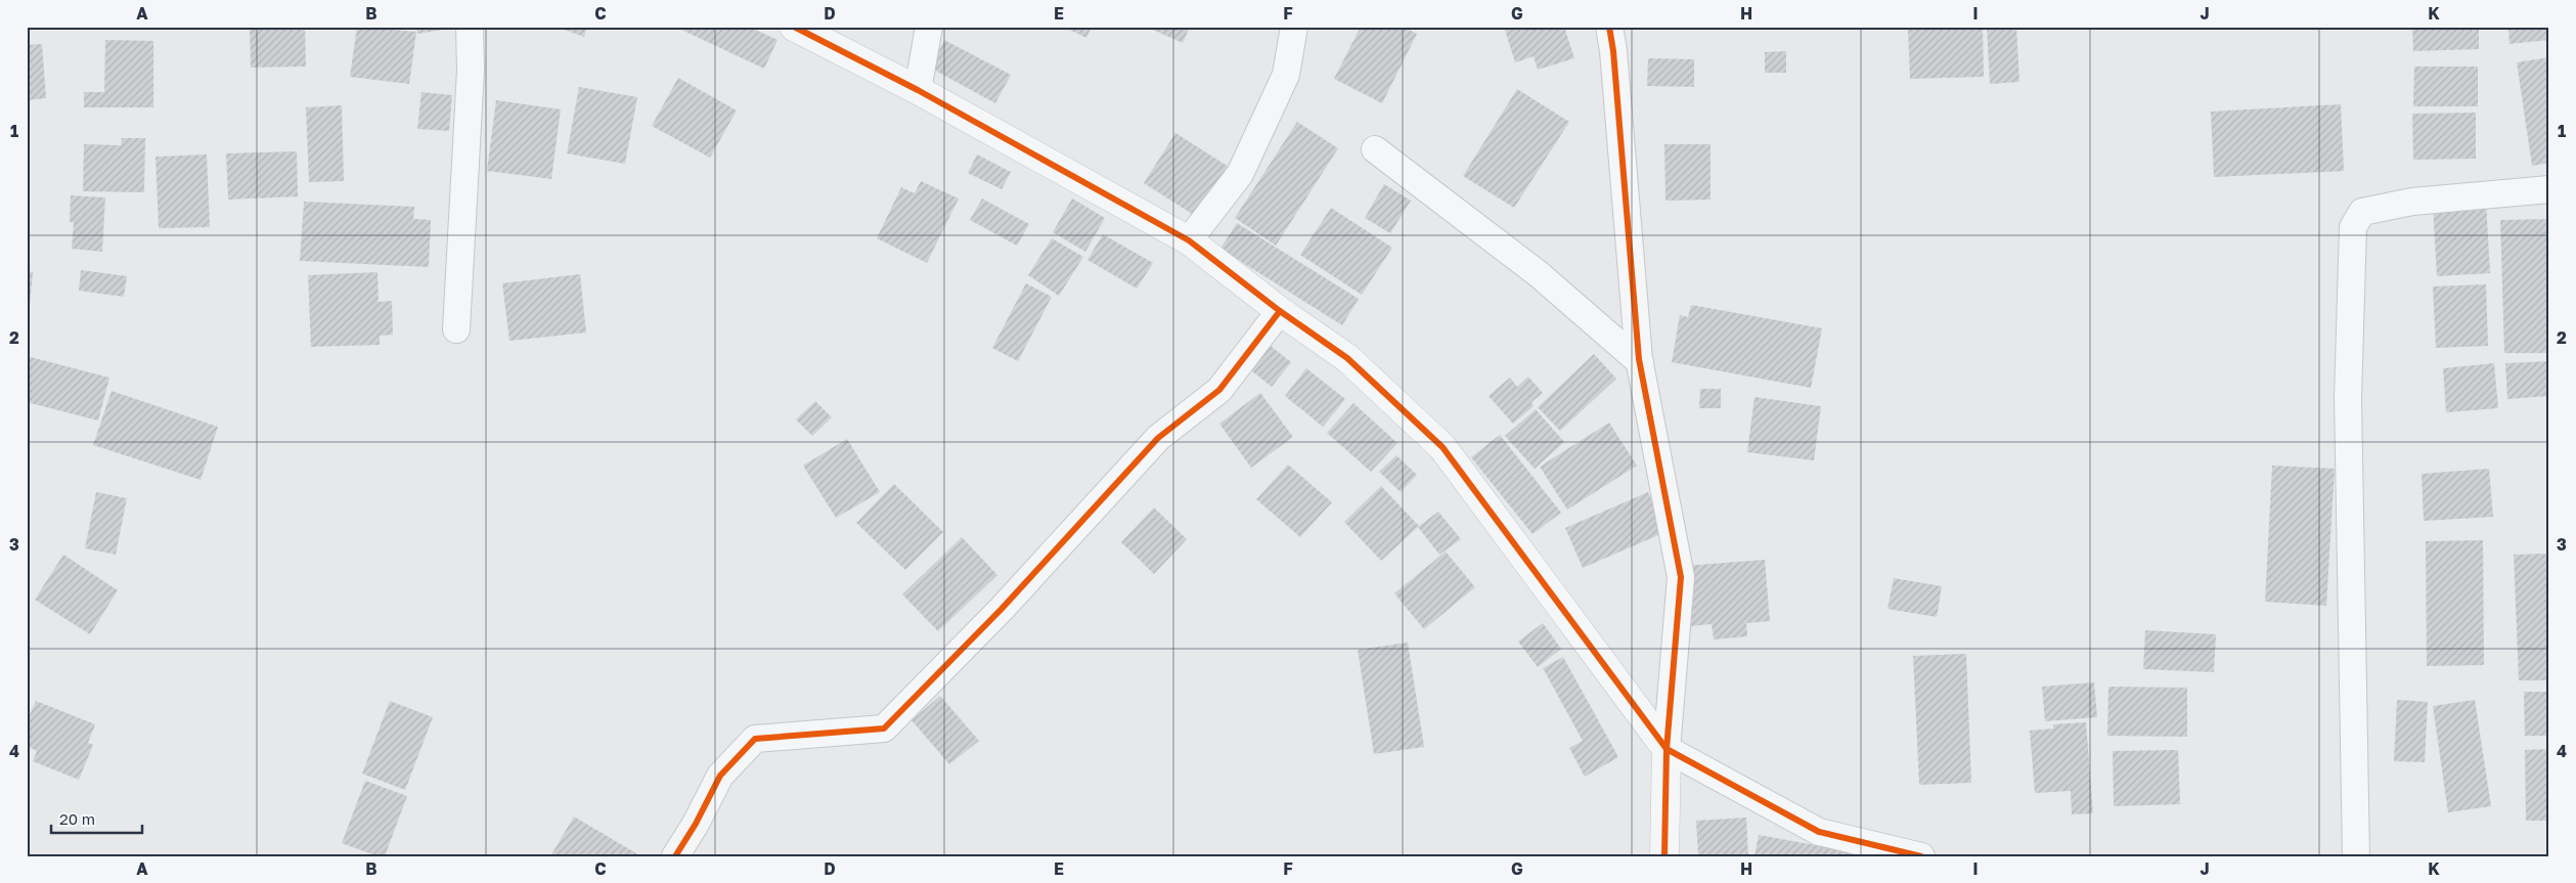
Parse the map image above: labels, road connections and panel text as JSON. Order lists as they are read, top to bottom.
{
  "scale_bar": "20 m",
  "grid": {
    "columns": [
      "A",
      "B",
      "C",
      "D",
      "E",
      "F",
      "G",
      "H",
      "I",
      "J",
      "K"
    ],
    "rows": [
      "1",
      "2",
      "3",
      "4"
    ]
  }
}
